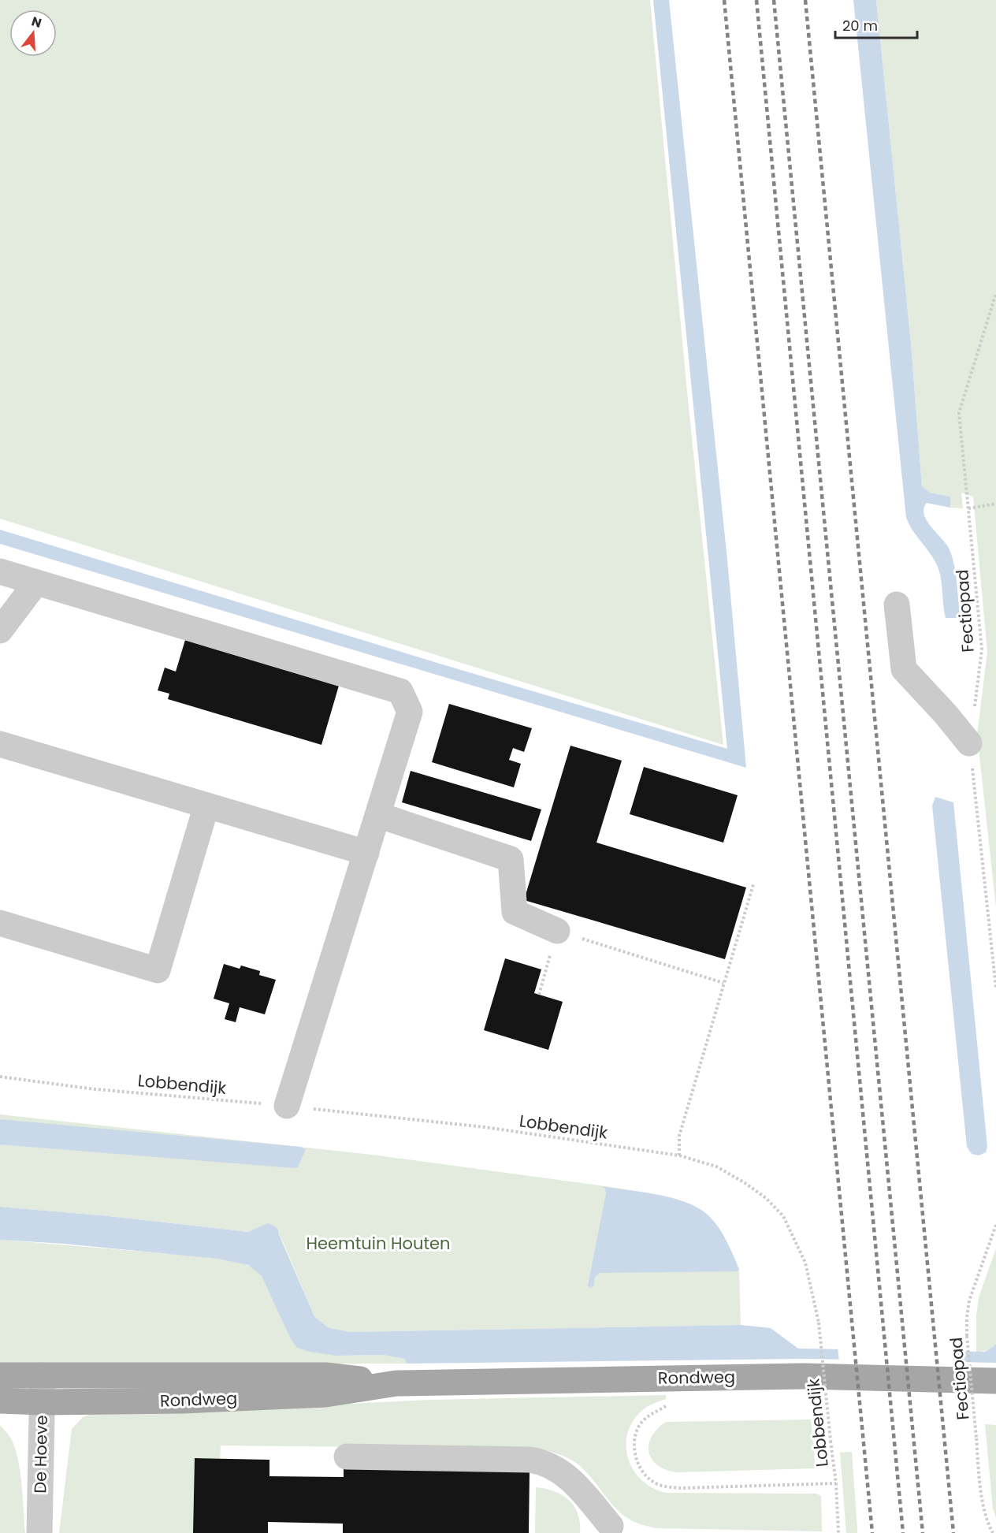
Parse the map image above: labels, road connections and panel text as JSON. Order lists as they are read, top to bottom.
{
  "streets": {
    "main road": ["Rondweg"],
    "street": ["De Hoeve"],
    "path": ["Fectiopad", "Lobbendijk"]
  },
  "crossings": [
    ["Rondweg", "De Hoeve"]
  ],
  "parks": ["Heemtuin Houten"],
  "scale_bar": "20 m",
  "north": "top"
}
